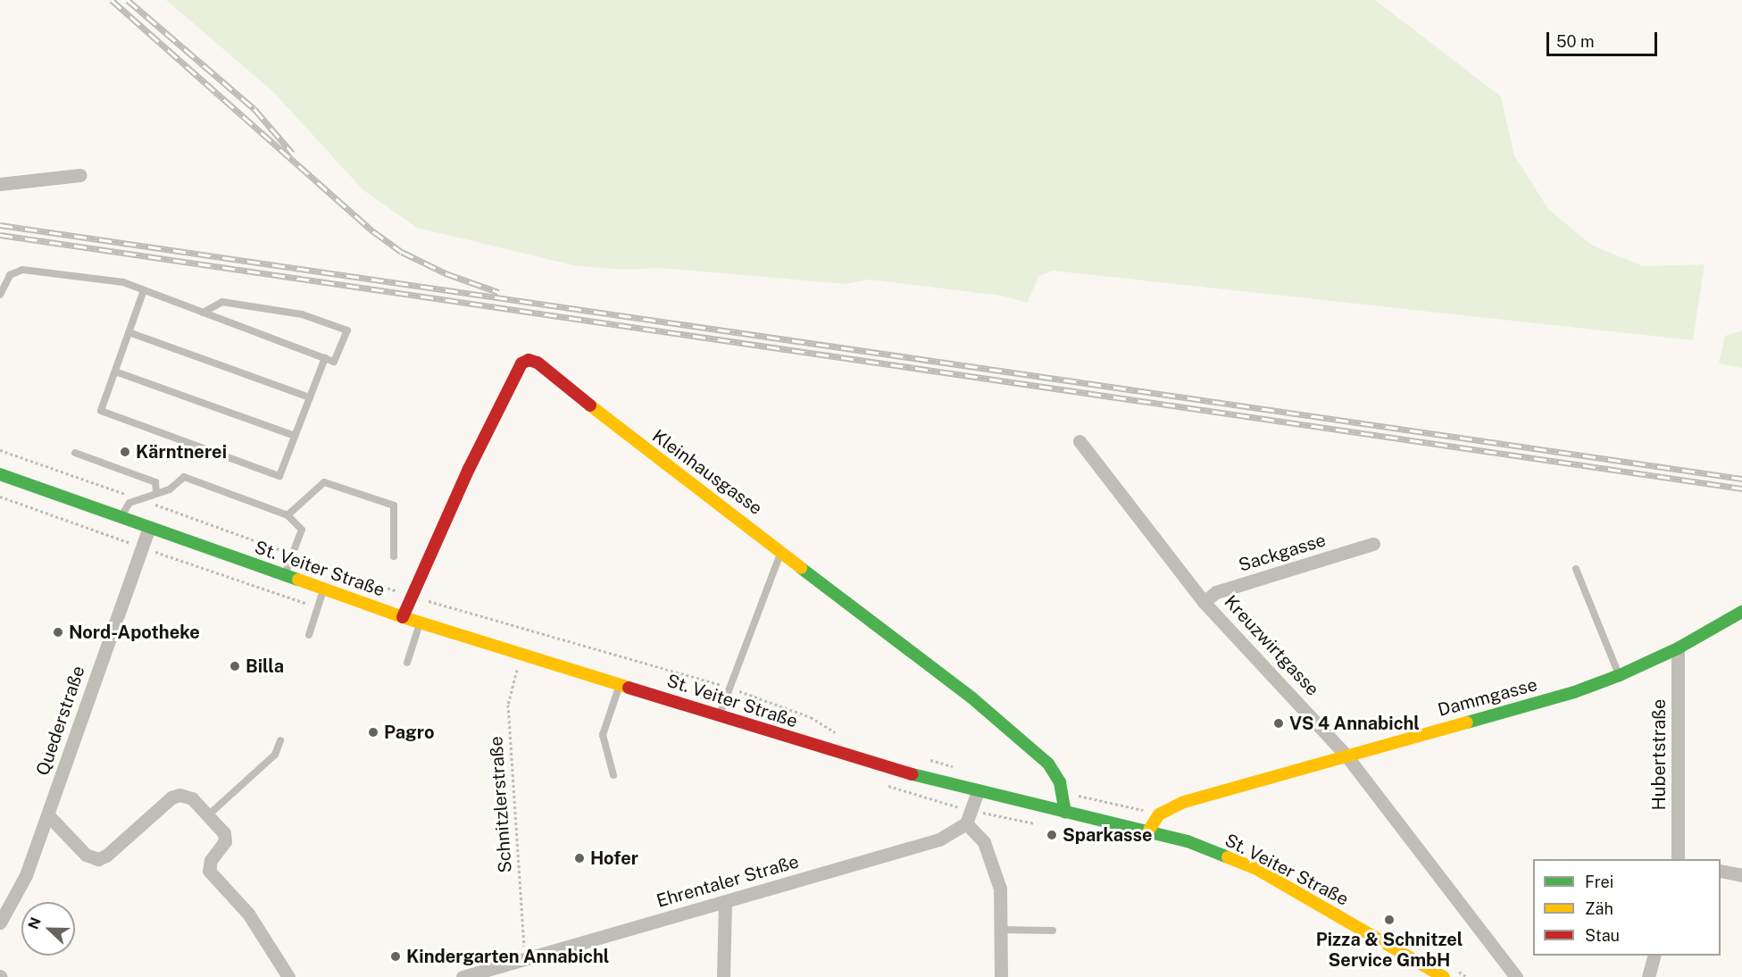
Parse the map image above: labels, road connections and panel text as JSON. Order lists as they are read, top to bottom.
{
  "streets": {
    "street": [
      "Kleinhausgasse",
      "Sackgasse",
      "St. Veiter Straße",
      "Kreuzwirtgasse",
      "Dammgasse",
      "Quederstraße",
      "Hubertstraße",
      "Ehrentaler Straße"
    ],
    "path": ["Schnitzlerstraße"]
  },
  "crossings": [
    ["Kleinhausgasse", "St. Veiter Straße"],
    ["Sackgasse", "Kreuzwirtgasse"],
    ["St. Veiter Straße", "Dammgasse"],
    ["St. Veiter Straße", "Quederstraße"],
    ["St. Veiter Straße", "Schnitzlerstraße"],
    ["Kreuzwirtgasse", "Dammgasse"],
    ["Dammgasse", "Hubertstraße"],
    ["Schnitzlerstraße", "Ehrentaler Straße"]
  ],
  "places": [
    "Kärntnerei",
    "Nord-Apotheke",
    "Billa",
    "VS 4 Annabichl",
    "Pagro",
    "Sparkasse",
    "Hofer",
    "Pizza & Schnitzel Service GmbH",
    "Kindergarten Annabichl"
  ],
  "legend": ["Frei", "Zäh", "Stau"],
  "scale_bar": "50 m",
  "north": "left"
}
